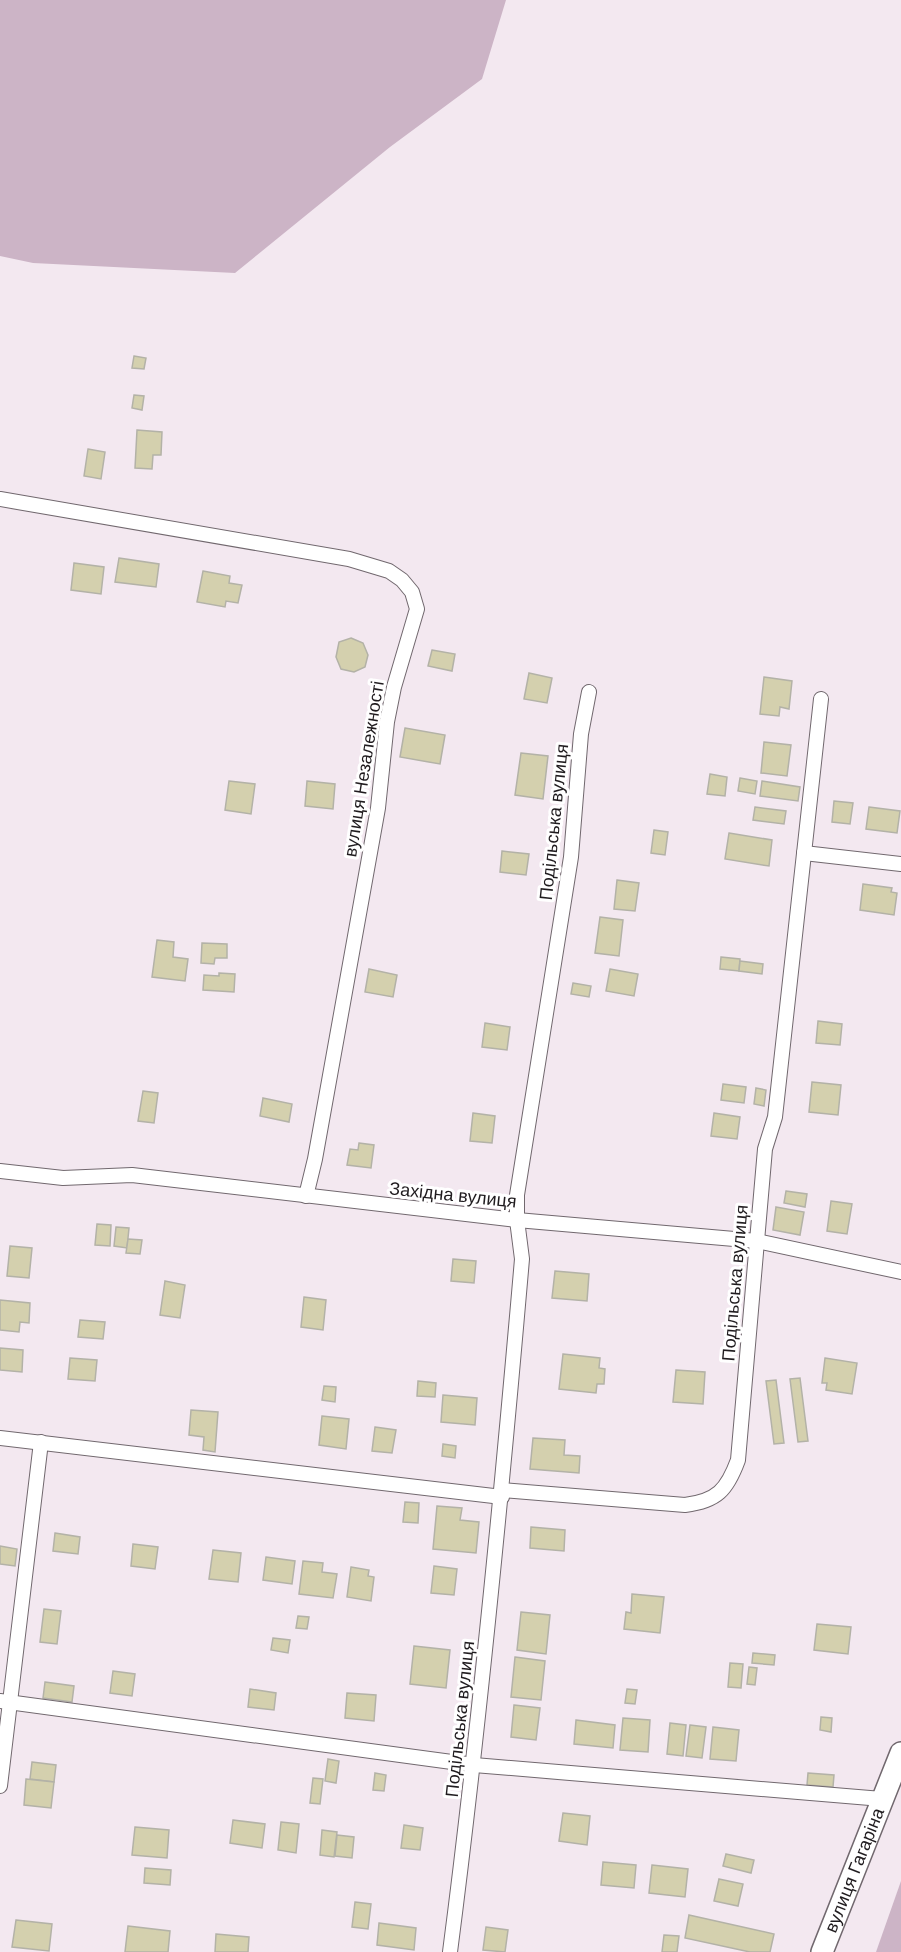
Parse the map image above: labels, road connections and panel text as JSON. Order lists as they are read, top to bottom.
{
  "streets": {
    "main road": ["вулиця Гагаріна"],
    "street": ["вулиця Незалежності", "Подільська вулиця", "Західна вулиця"]
  },
  "crossings": [
    ["вулиця Незалежності", "Західна вулиця"],
    ["Подільська вулиця", "Західна вулиця"]
  ]
}
